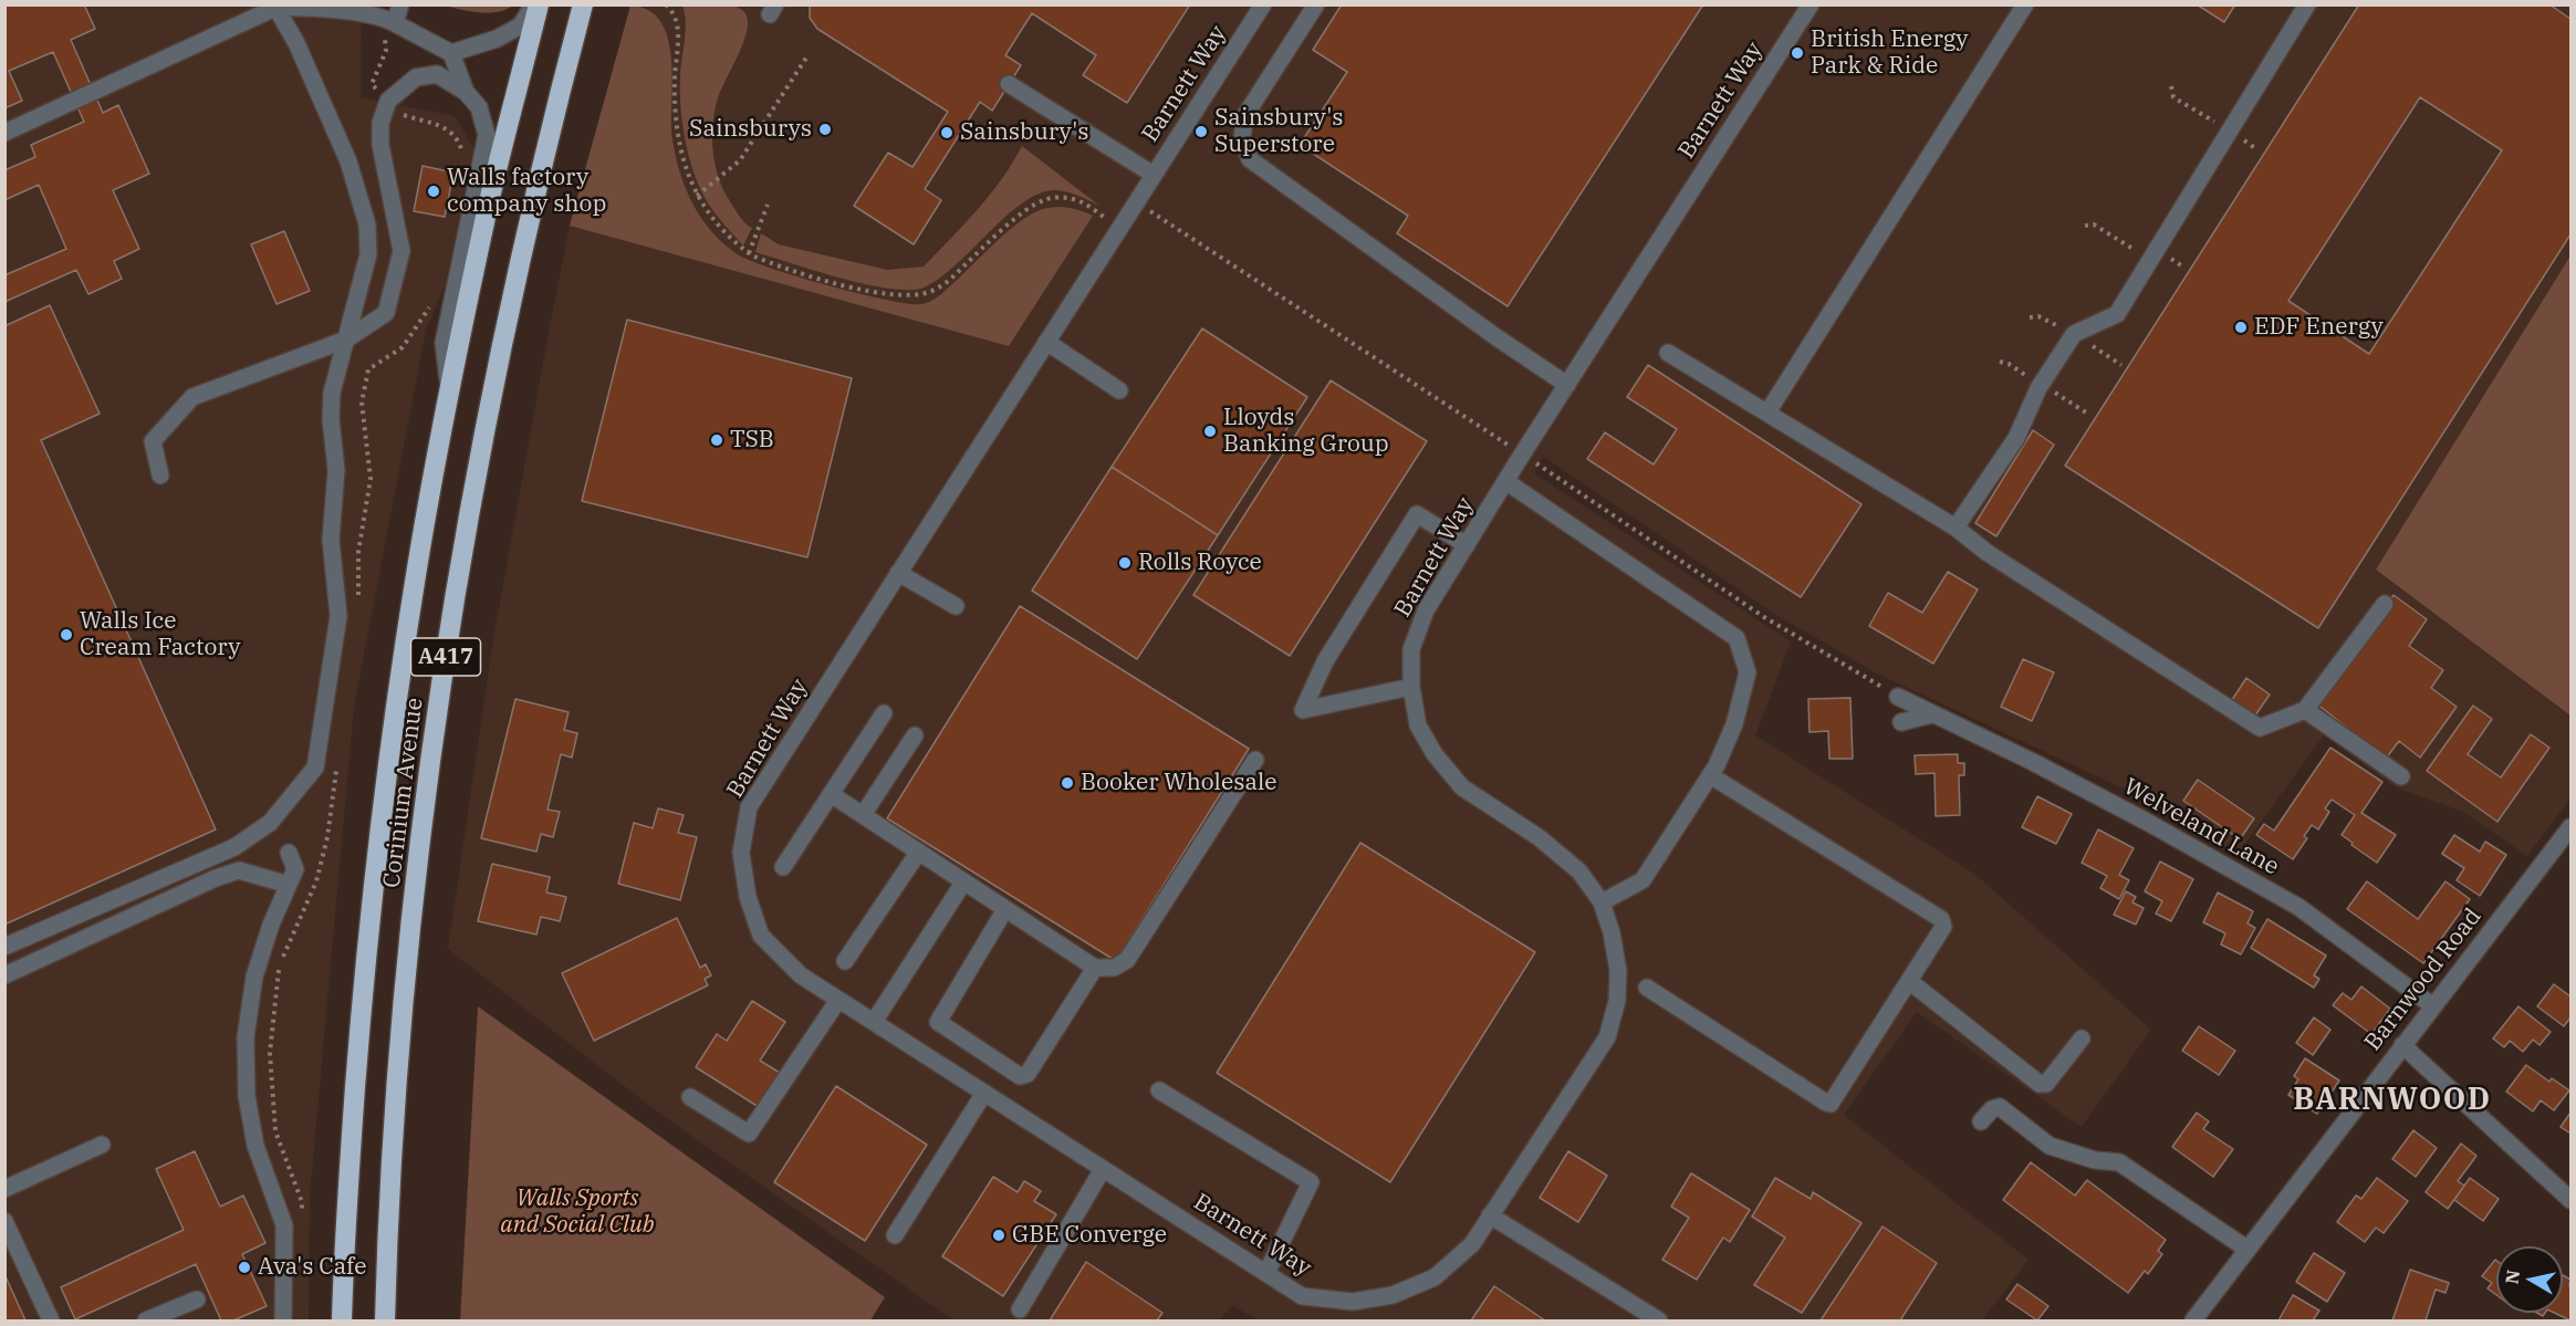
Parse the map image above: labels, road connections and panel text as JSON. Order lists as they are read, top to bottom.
{
  "streets": {
    "highway": ["A417", "Corinium Avenue"],
    "street": ["Barnett Way", "Welveland Lane", "Barnwood Road"]
  },
  "crossings": [
    ["Welveland Lane", "Barnwood Road"]
  ],
  "districts": ["BARNWOOD"],
  "parks": ["Walls Sports and Social Club"],
  "places": [
    "British Energy Park & Ride",
    "Sainsburys",
    "Sainsbury's Superstore",
    "Sainsbury's",
    "Walls factory company shop",
    "EDF Energy",
    "Lloyds Banking Group",
    "TSB",
    "Rolls Royce",
    "Walls Ice Cream Factory",
    "Booker Wholesale",
    "GBE Converge",
    "Ava's Cafe"
  ],
  "north": "left"
}
